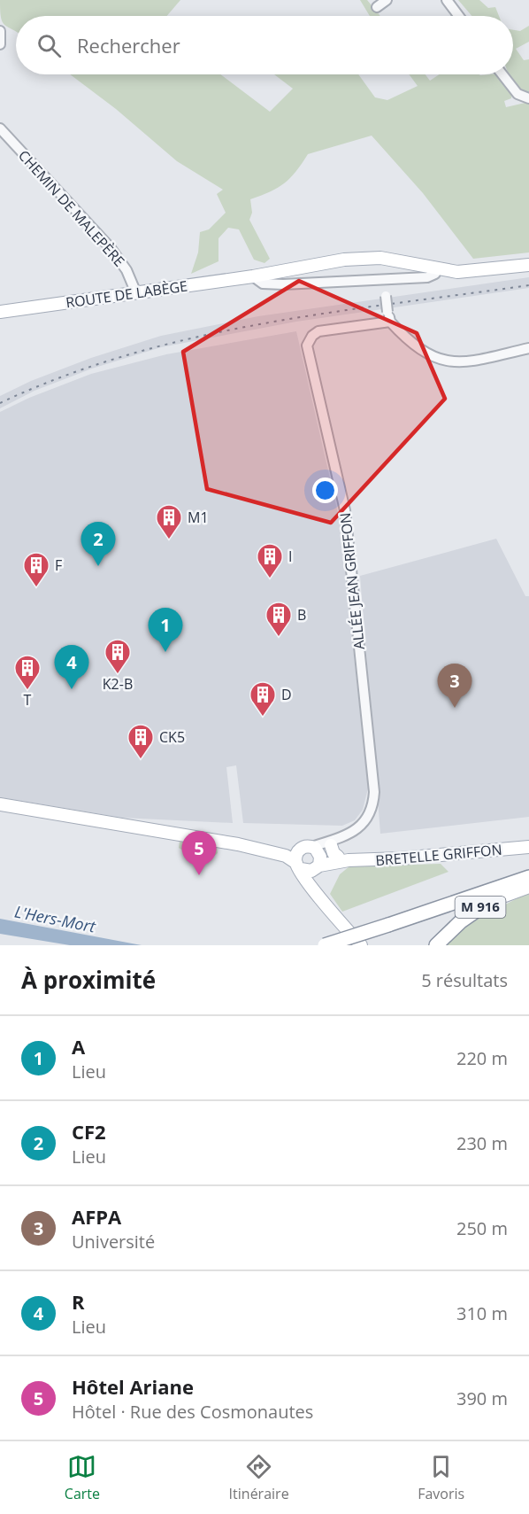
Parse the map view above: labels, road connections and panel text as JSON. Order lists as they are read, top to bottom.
{
  "streets": {
    "highway": ["M 916"],
    "main road": ["ROUTE DE LABÈGE", "BRETELLE GRIFFON"],
    "street": ["CHEMIN DE MALEPÈRE", "ALLÉE JEAN GRIFFON"]
  },
  "crossings": [
    ["CHEMIN DE MALEPÈRE", "ROUTE DE LABÈGE"],
    ["ALLÉE JEAN GRIFFON", "BRETELLE GRIFFON"]
  ],
  "water": ["L'Hers-Mort"],
  "places": {
    "building": [
      "M1",
      "I",
      "F",
      "B",
      "K2-B",
      "T",
      "D",
      "CK5"
    ]
  },
  "page": {
    "search": "Rechercher",
    "pins": [
      "2",
      "1",
      "4",
      "3",
      "5"
    ],
    "heading": ["À proximité", "5 résultats"],
    "list": [
      {
        "mark": "1",
        "name": "A",
        "note": "Lieu",
        "value": "220 m"
      },
      {
        "mark": "2",
        "name": "CF2",
        "note": "Lieu",
        "value": "230 m"
      },
      {
        "mark": "3",
        "name": "AFPA",
        "note": "Université",
        "value": "250 m"
      },
      {
        "mark": "4",
        "name": "R",
        "note": "Lieu",
        "value": "310 m"
      },
      {
        "mark": "5",
        "name": "Hôtel Ariane",
        "note": "Hôtel · Rue des Cosmonautes",
        "value": "390 m"
      }
    ],
    "nav": ["Carte", "Itinéraire", "Favoris"]
  }
}
